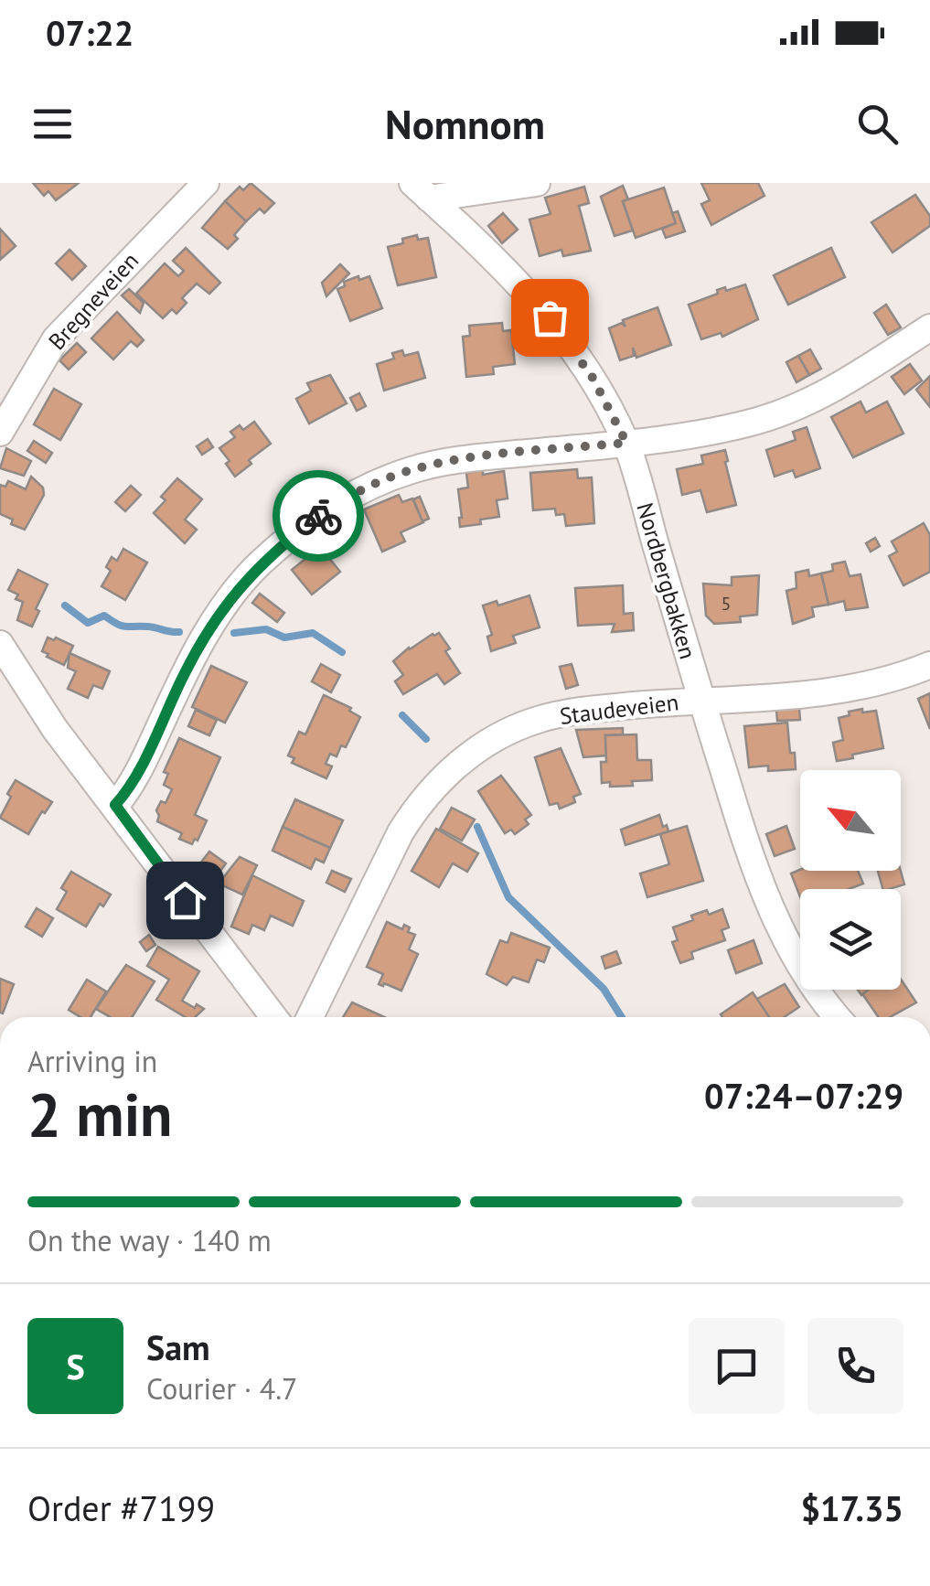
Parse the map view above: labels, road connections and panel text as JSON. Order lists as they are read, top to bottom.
{
  "streets": {
    "street": ["Bregneveien", "Nordbergbakken", "Staudeveien"]
  },
  "crossings": [
    ["Nordbergbakken", "Staudeveien"]
  ],
  "house_numbers": ["5"],
  "north": "top left",
  "page": {
    "status": "07:22",
    "header": "Nomnom",
    "heading": ["2 min", "Arriving in", "07:24–07:29"],
    "panel": [
      "Sam",
      "Courier · 4.7",
      "Order #7199",
      "$17.35"
    ],
    "bar": "On the way · 140 m",
    "round": "S"
  }
}
